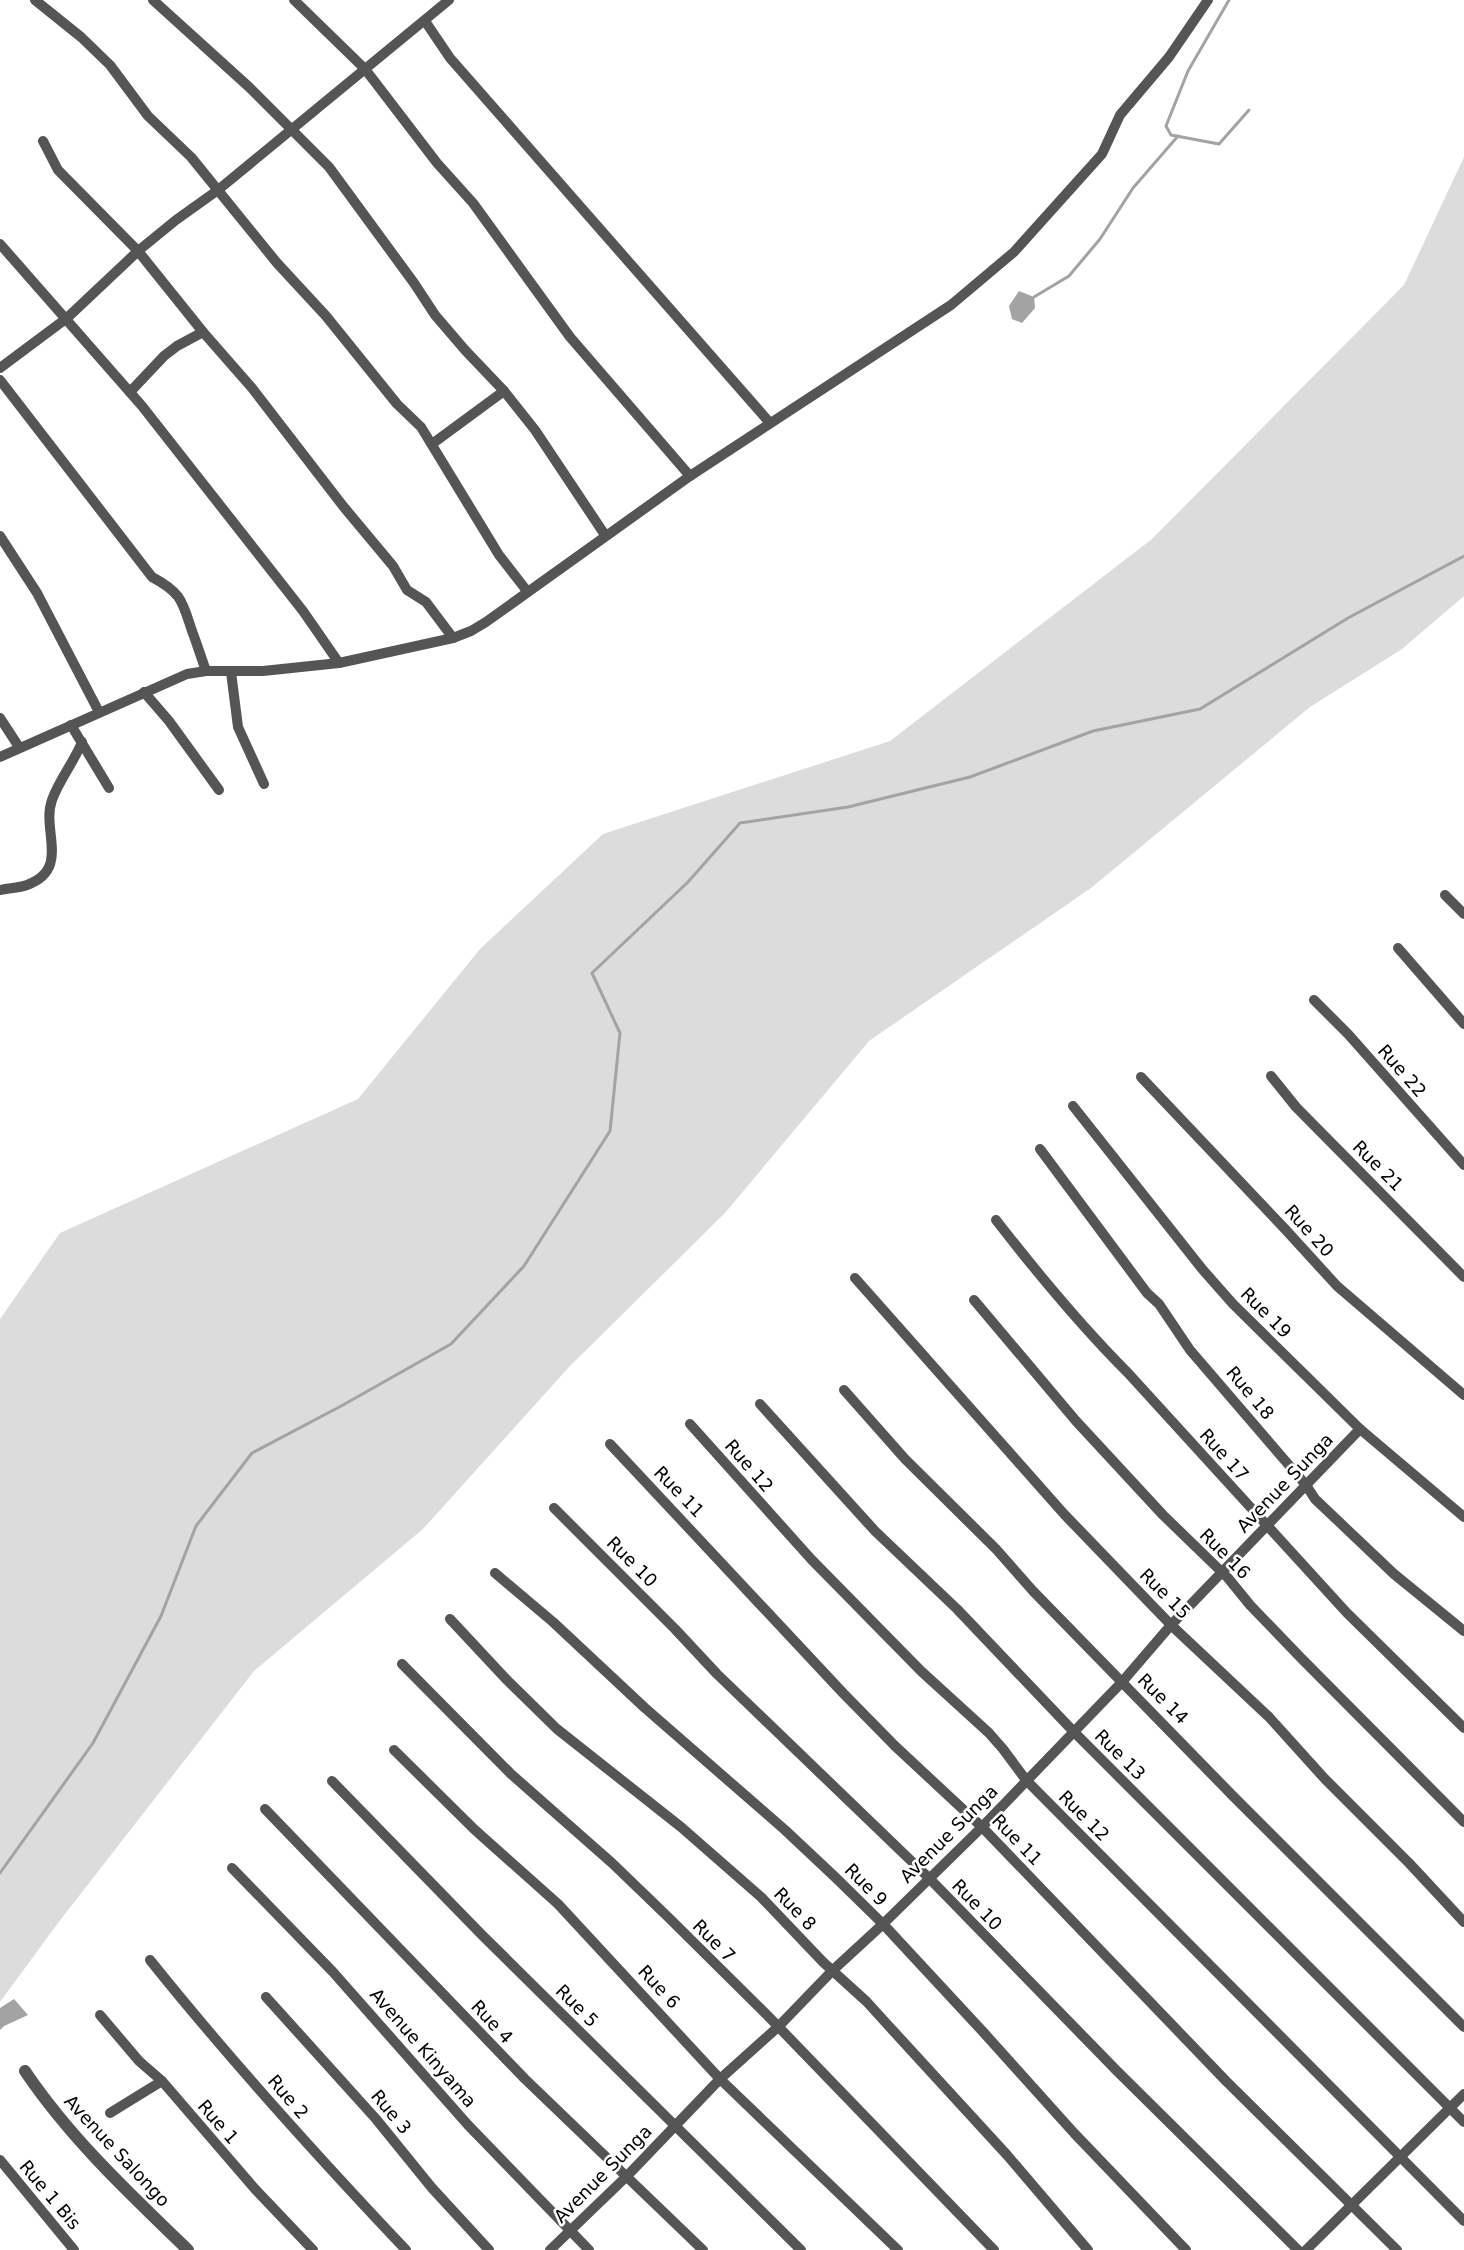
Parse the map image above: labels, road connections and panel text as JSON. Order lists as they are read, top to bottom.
{
  "streets": {
    "street": [
      "Rue 22",
      "Rue 21",
      "Rue 20",
      "Rue 19",
      "Rue 18",
      "Rue 17",
      "Rue 12",
      "Avenue Sunga",
      "Rue 11",
      "Rue 16",
      "Rue 10",
      "Rue 15",
      "Rue 14",
      "Rue 13",
      "Rue 9",
      "Rue 8",
      "Rue 7",
      "Rue 6",
      "Rue 5",
      "Rue 4",
      "Avenue Kinyama",
      "Rue 2",
      "Rue 3",
      "Rue 1",
      "Avenue Salongo",
      "Rue 1 Bis"
    ]
  },
  "crossings": [
    ["Rue 19", "Avenue Sunga"],
    ["Rue 18", "Avenue Sunga"],
    ["Rue 17", "Avenue Sunga"],
    ["Rue 12", "Avenue Sunga"],
    ["Avenue Sunga", "Rue 11"],
    ["Avenue Sunga", "Rue 16"],
    ["Avenue Sunga", "Rue 10"],
    ["Avenue Sunga", "Rue 15"],
    ["Avenue Sunga", "Rue 14"],
    ["Avenue Sunga", "Rue 13"],
    ["Avenue Sunga", "Rue 9"],
    ["Avenue Sunga", "Rue 8"],
    ["Avenue Sunga", "Rue 7"],
    ["Avenue Sunga", "Rue 6"],
    ["Avenue Sunga", "Rue 5"],
    ["Avenue Sunga", "Rue 4"],
    ["Avenue Sunga", "Avenue Kinyama"]
  ]
}
